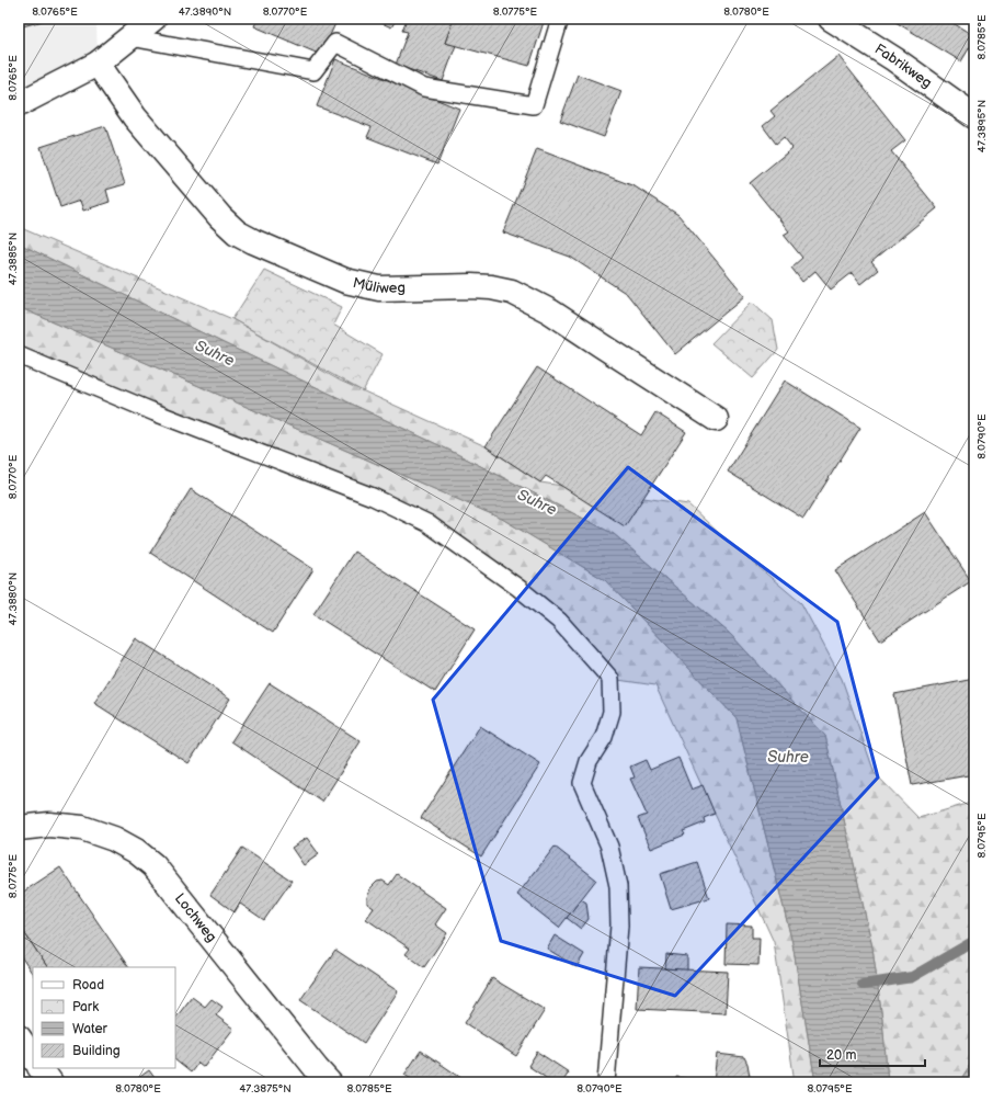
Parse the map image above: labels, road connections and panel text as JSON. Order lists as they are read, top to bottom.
{
  "streets": {
    "street": ["Fabrikweg", "Müliweg", "Lochweg"]
  },
  "water": ["Suhre"],
  "legend": [
    "Road",
    "Park",
    "Water",
    "Building"
  ],
  "scale_bar": "20 m",
  "coordinates": [
    "8.0765°E",
    "47.3890°N",
    "8.0770°E",
    "8.0775°E",
    "8.0780°E",
    "8.0785°E",
    "47.3895°N",
    "47.3885°N",
    "8.0790°E",
    "47.3880°N",
    "8.0795°E",
    "47.3875°N"
  ]
}
